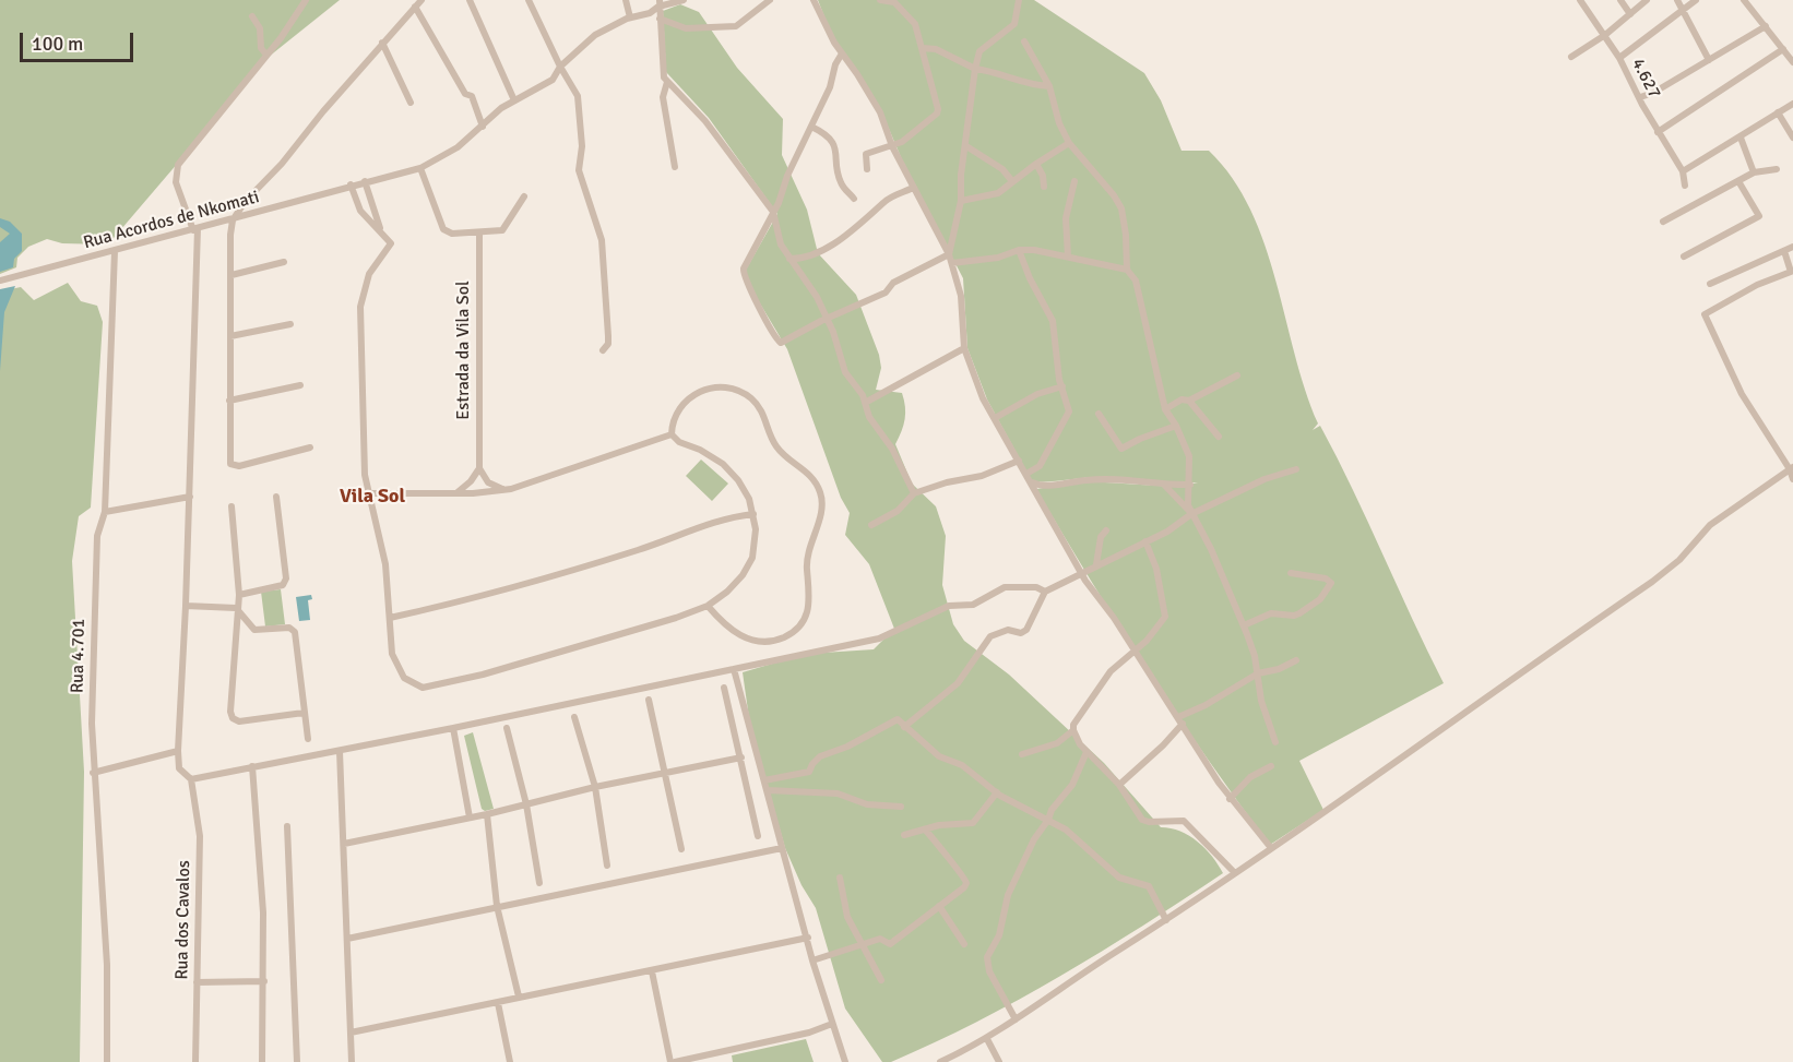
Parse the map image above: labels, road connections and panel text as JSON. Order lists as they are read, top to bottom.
{
  "streets": {
    "street": [
      "4.627",
      "Rua Acordos de Nkomati",
      "Estrada da Vila Sol",
      "Rua 4.701",
      "Rua dos Cavalos"
    ]
  },
  "crossings": [
    ["Rua Acordos de Nkomati", "Rua 4.701"]
  ],
  "districts": ["Vila Sol"],
  "scale_bar": "100 m"
}
